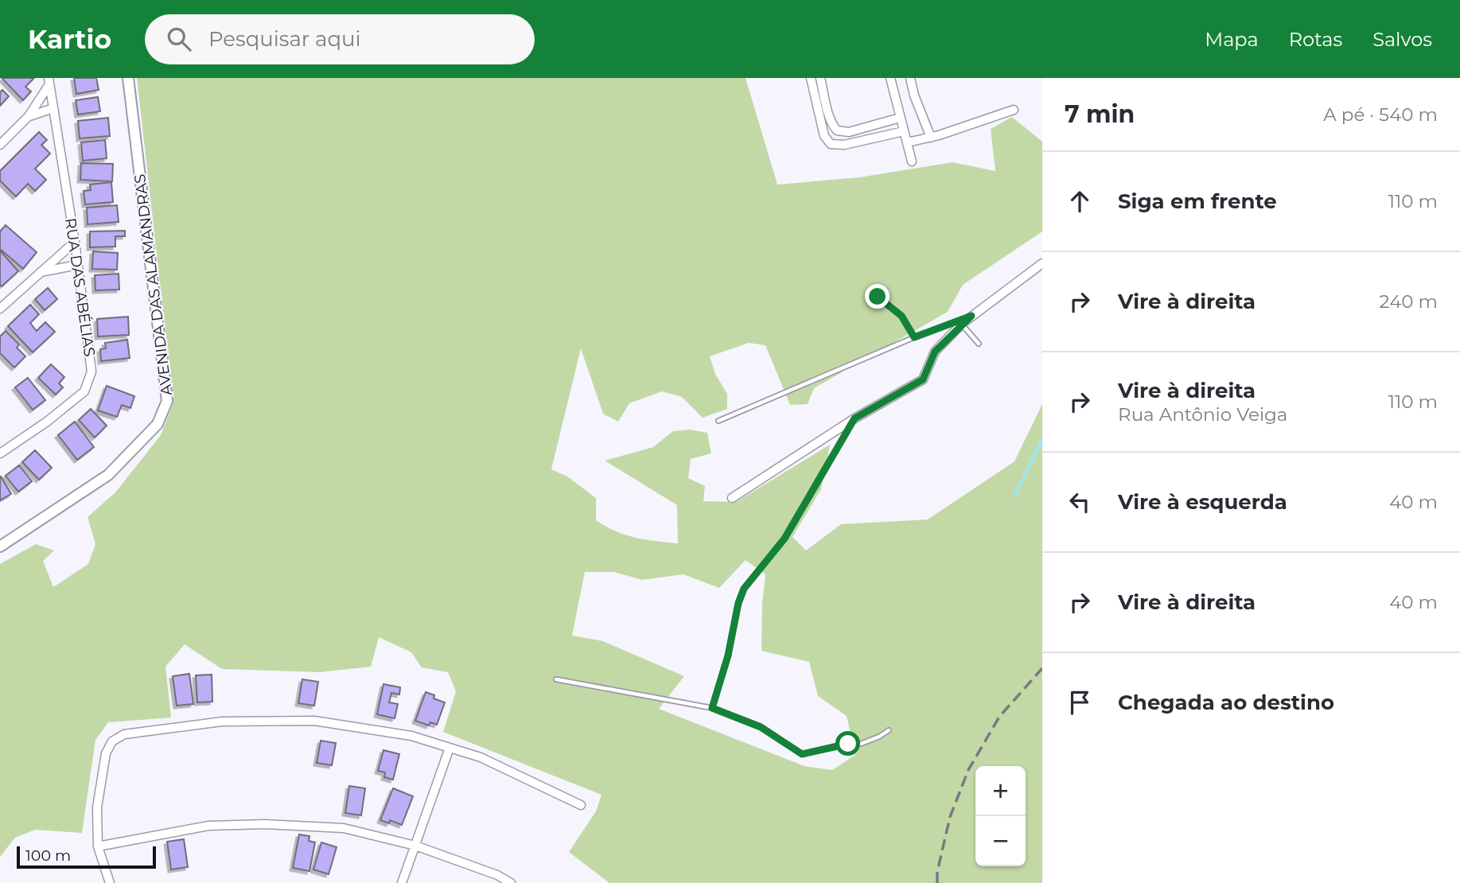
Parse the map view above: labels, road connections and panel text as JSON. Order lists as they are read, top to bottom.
{
  "streets": {
    "street": ["AVENIDA DAS ALAMANDRAS", "RUA DAS ABÉLIAS"]
  },
  "scale_bar": "100 m",
  "page": {
    "header": "Kartio",
    "search": "Pesquisar aqui",
    "nav": ["Mapa", "Rotas", "Salvos"],
    "heading": ["7 min", "A pé · 540 m"],
    "list": [
      ["Siga em frente", "110 m"],
      ["Vire à direita", "240 m"],
      ["Vire à direita", "Rua Antônio Veiga", "110 m"],
      ["Vire à esquerda", "40 m"],
      ["Vire à direita", "40 m"],
      "Chegada ao destino"
    ],
    "map_buttons": ["+", "−"],
    "scale": "100 m"
  }
}
